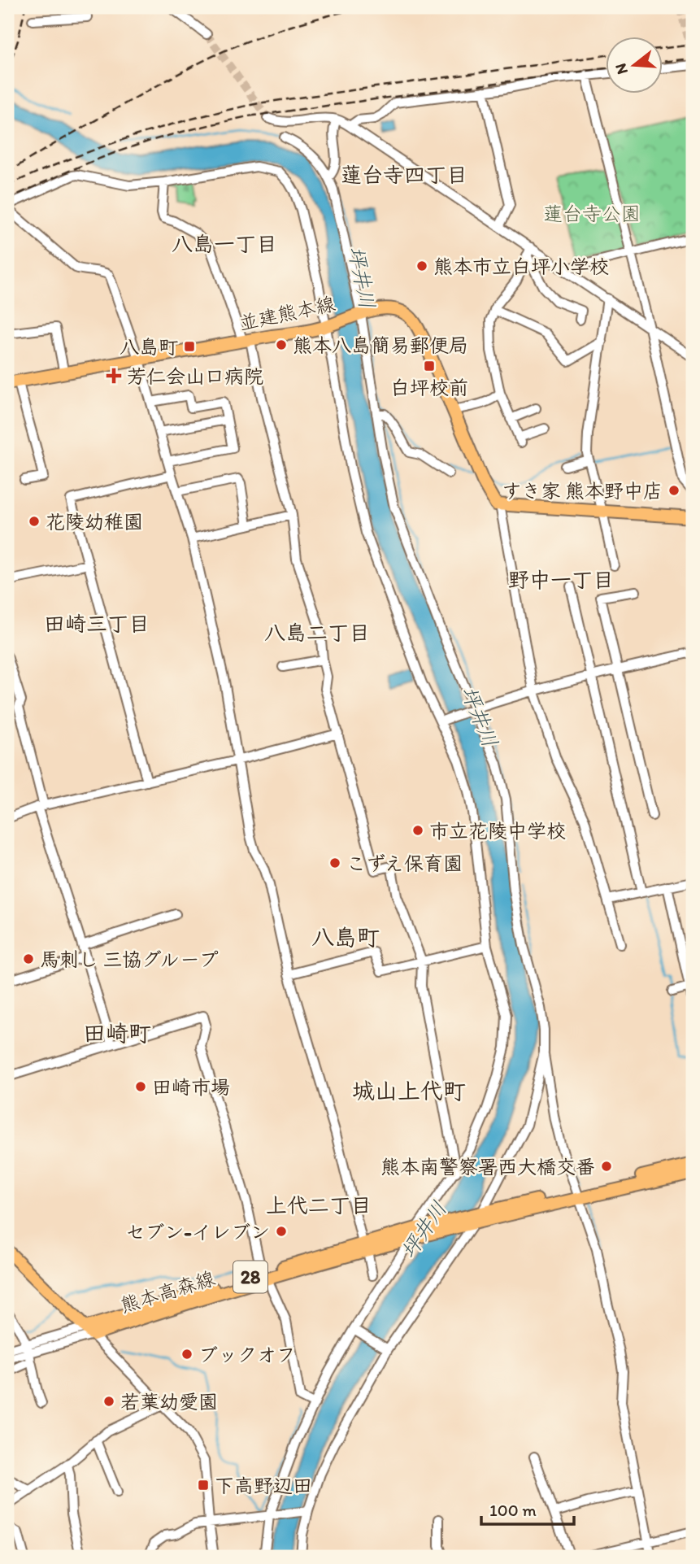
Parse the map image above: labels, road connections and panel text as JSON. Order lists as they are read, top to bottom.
{
  "streets": {
    "main road": ["並建熊本線", "28", "熊本高森線"]
  },
  "districts": [
    "蓮台寺四丁目",
    "八島一丁目",
    "野中一丁目",
    "田崎三丁目",
    "八島二丁目",
    "八島町",
    "田崎町",
    "城山上代町",
    "上代二丁目"
  ],
  "water": ["坪井川"],
  "parks": ["蓮台寺公園"],
  "places": {
    "other": [
      "熊本市立白坪小学校",
      "熊本八島簡易郵便局",
      "すき家 熊本野中店",
      "花陵幼稚園",
      "市立花陵中学校",
      "こずえ保育園",
      "馬刺し 三協グループ",
      "田崎市場",
      "熊本南警察署西大橋交番",
      "セブン-イレブン",
      "ブックオフ",
      "若葉幼愛園"
    ],
    "transit": ["八島町", "白坪校前", "下高野辺田"],
    "health": ["芳仁会山口病院"]
  },
  "scale_bar": "100 m",
  "north": "left"
}
